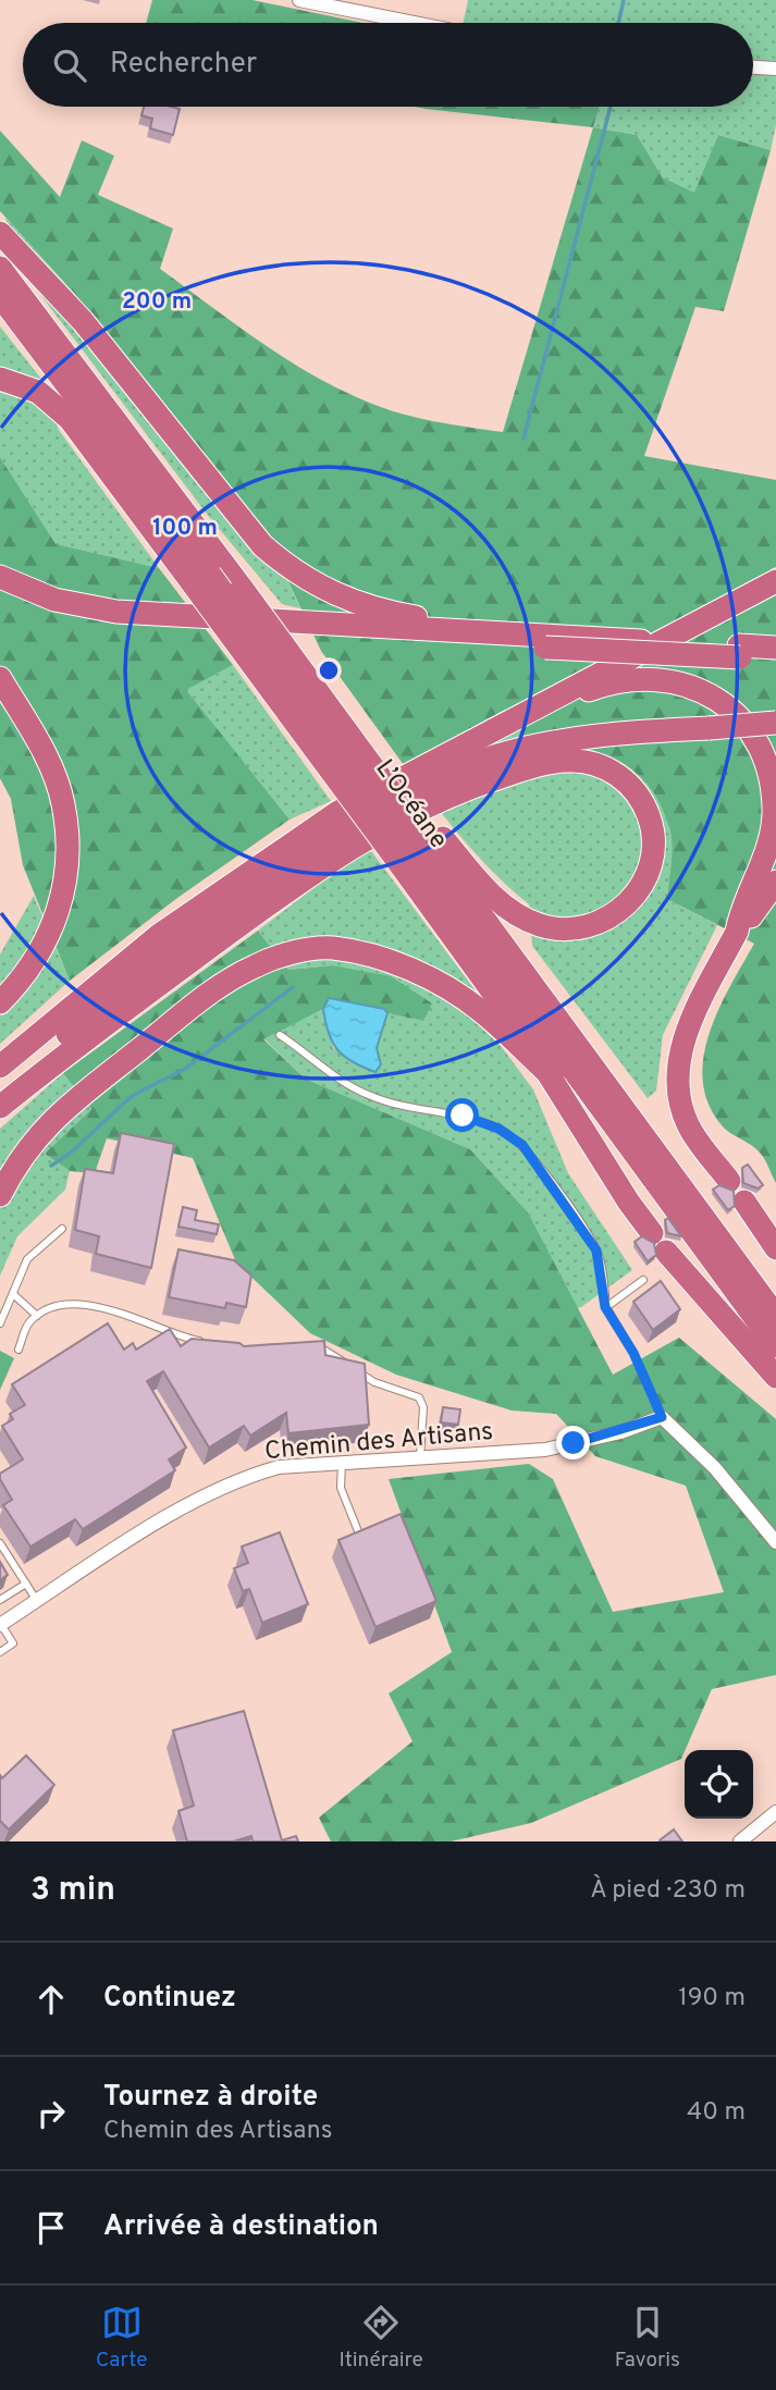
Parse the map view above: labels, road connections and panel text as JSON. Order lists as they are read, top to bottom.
{
  "streets": {
    "highway": ["L’Océane"],
    "street": ["Chemin des Artisans"]
  },
  "page": {
    "search": "Rechercher",
    "heading": ["3 min", "À pied · 230 m"],
    "list": [
      ["Continuez", "190 m"],
      ["Tournez à droite", "Chemin des Artisans", "40 m"],
      "Arrivée à destination"
    ],
    "nav": ["Carte", "Itinéraire", "Favoris"]
  },
  "rings": ["200 m", "100 m"]
}
